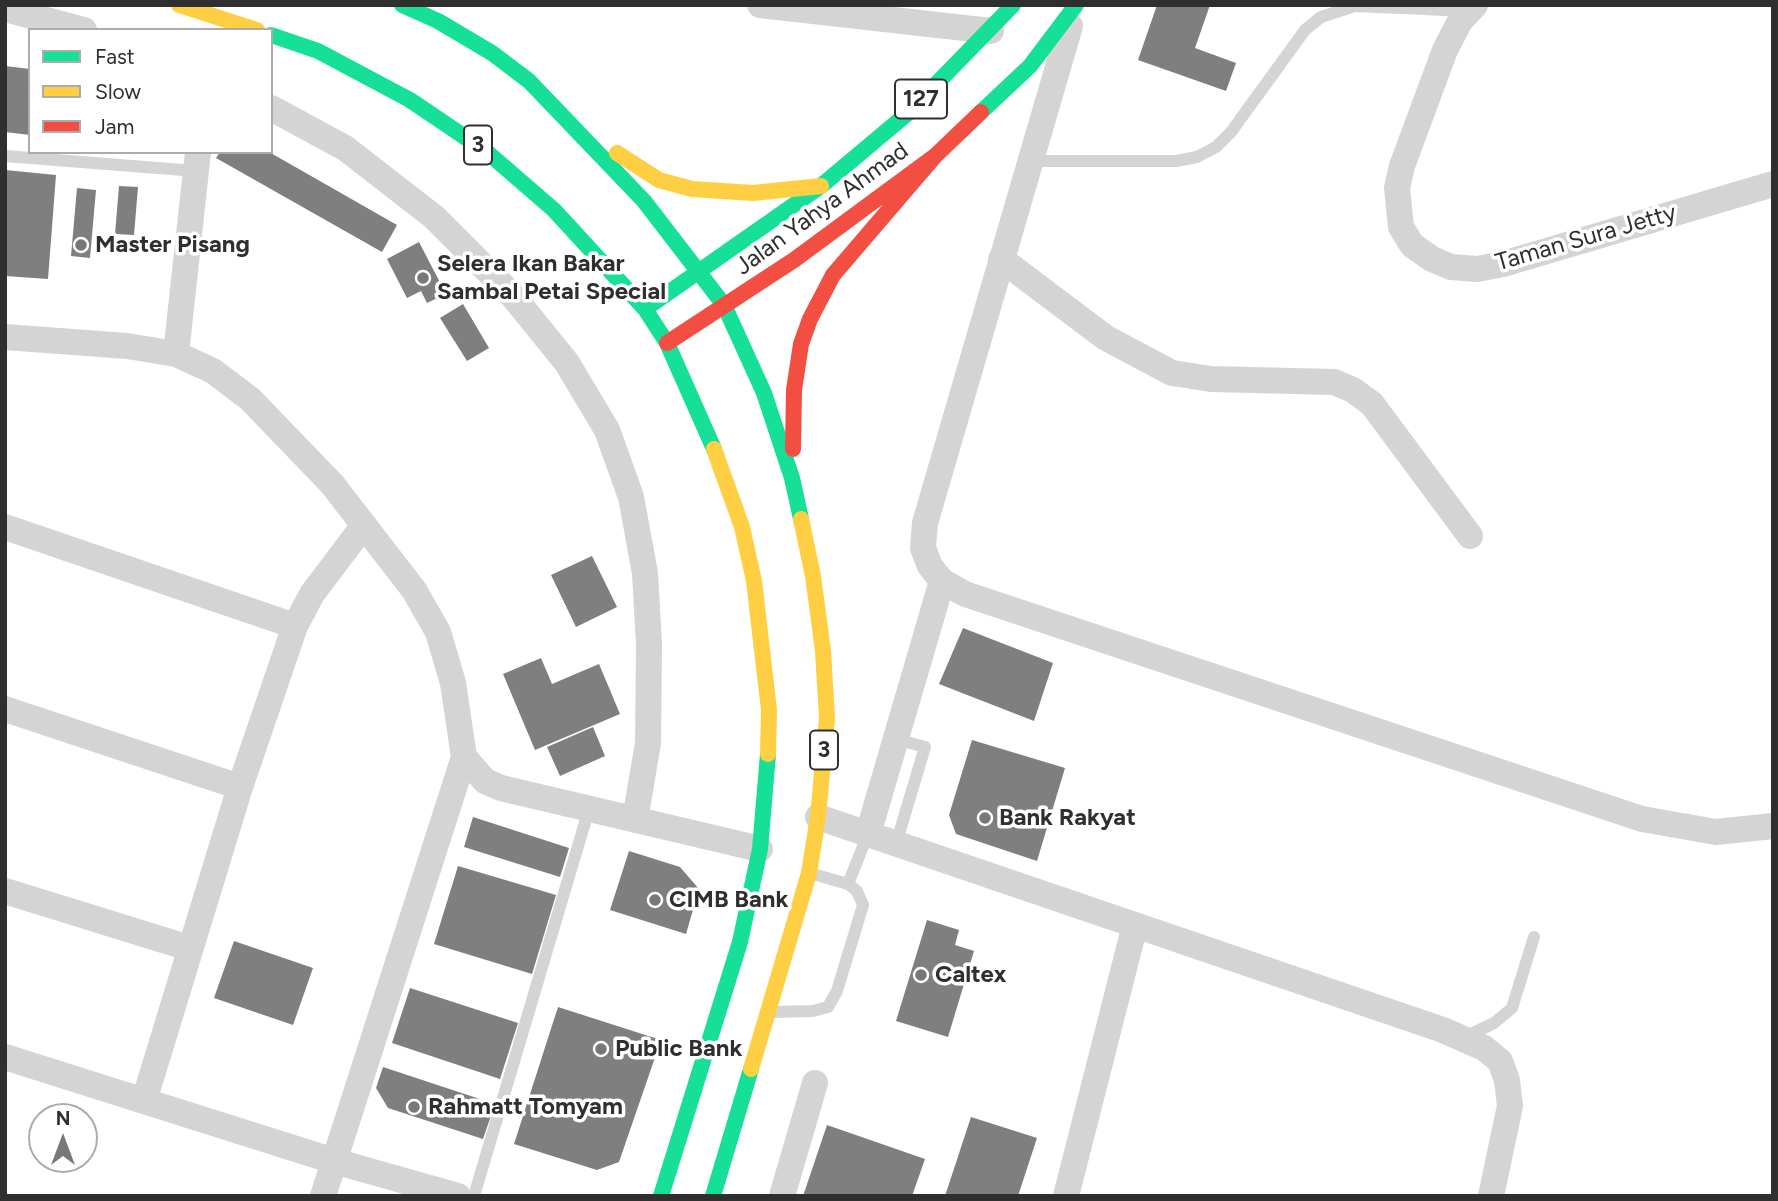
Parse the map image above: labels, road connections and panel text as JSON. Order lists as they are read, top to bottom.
{
  "streets": {
    "main road": ["127", "3", "Jalan Yahya Ahmad"],
    "street": ["Taman Sura Jetty"]
  },
  "crossings": [
    ["3", "Jalan Yahya Ahmad"]
  ],
  "places": [
    "Master Pisang",
    "Selera Ikan Bakar Sambal Petai Special",
    "Bank Rakyat",
    "CIMB Bank",
    "Caltex",
    "Public Bank",
    "Rahmatt Tomyam"
  ],
  "legend": ["Fast", "Slow", "Jam"],
  "north": "top"
}
